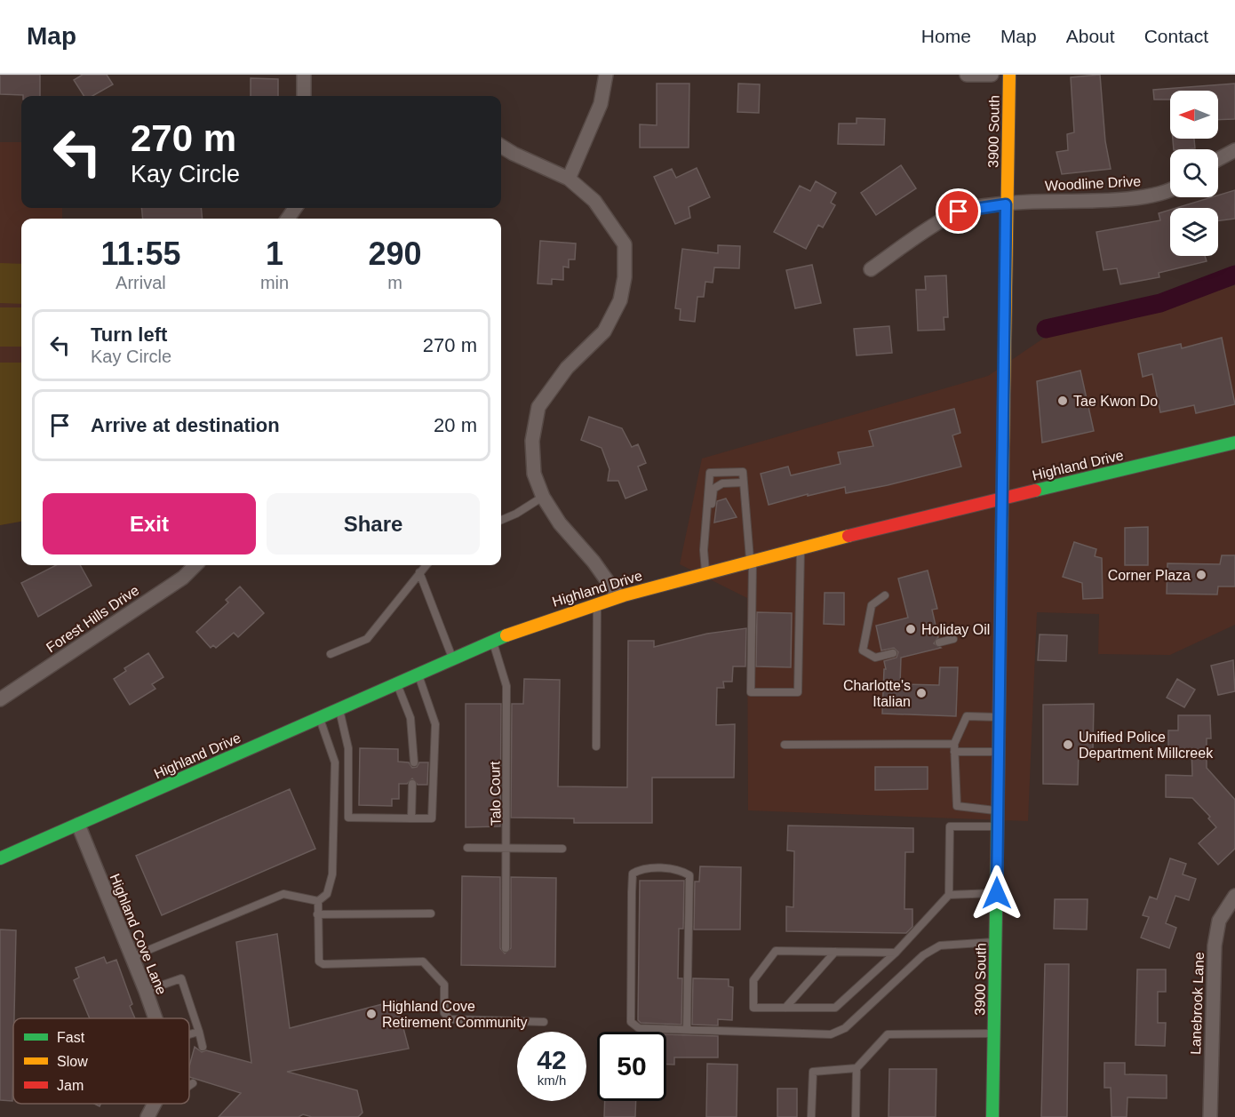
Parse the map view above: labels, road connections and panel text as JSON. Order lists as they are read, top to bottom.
{
  "streets": {
    "main road": ["3900 South", "Highland Drive"],
    "street": [
      "Woodline Drive",
      "Forest Hills Drive",
      "Highland Cove Lane",
      "Lanebrook Lane"
    ],
    "lane": ["Talo Court"]
  },
  "crossings": [
    ["3900 South", "Woodline Drive"],
    ["3900 South", "Highland Drive"],
    ["Highland Drive", "Talo Court"],
    ["Highland Drive", "Highland Cove Lane"]
  ],
  "places": [
    "Tae Kwon Do",
    "Corner Plaza",
    "Holiday Oil",
    "Charlotte's Italian",
    "Unified Police Department Millcreek",
    "Highland Cove Retirement Community"
  ],
  "legend": ["Fast", "Slow", "Jam"],
  "north": "left",
  "page": {
    "header": "Map",
    "nav": [
      "Home",
      "Map",
      "About",
      "Contact"
    ],
    "turn": ["270 m", "Kay Circle"],
    "eta": [
      "11:55",
      "Arrival",
      "1",
      "min",
      "290",
      "m"
    ],
    "list": [
      {
        "name": "Turn left",
        "note": "Kay Circle",
        "value": "270 m"
      },
      {
        "name": "Arrive at destination",
        "value": "20 m"
      }
    ],
    "buttons": ["Exit", "Share"],
    "speed": "42 km/h",
    "limit": "50"
  }
}
